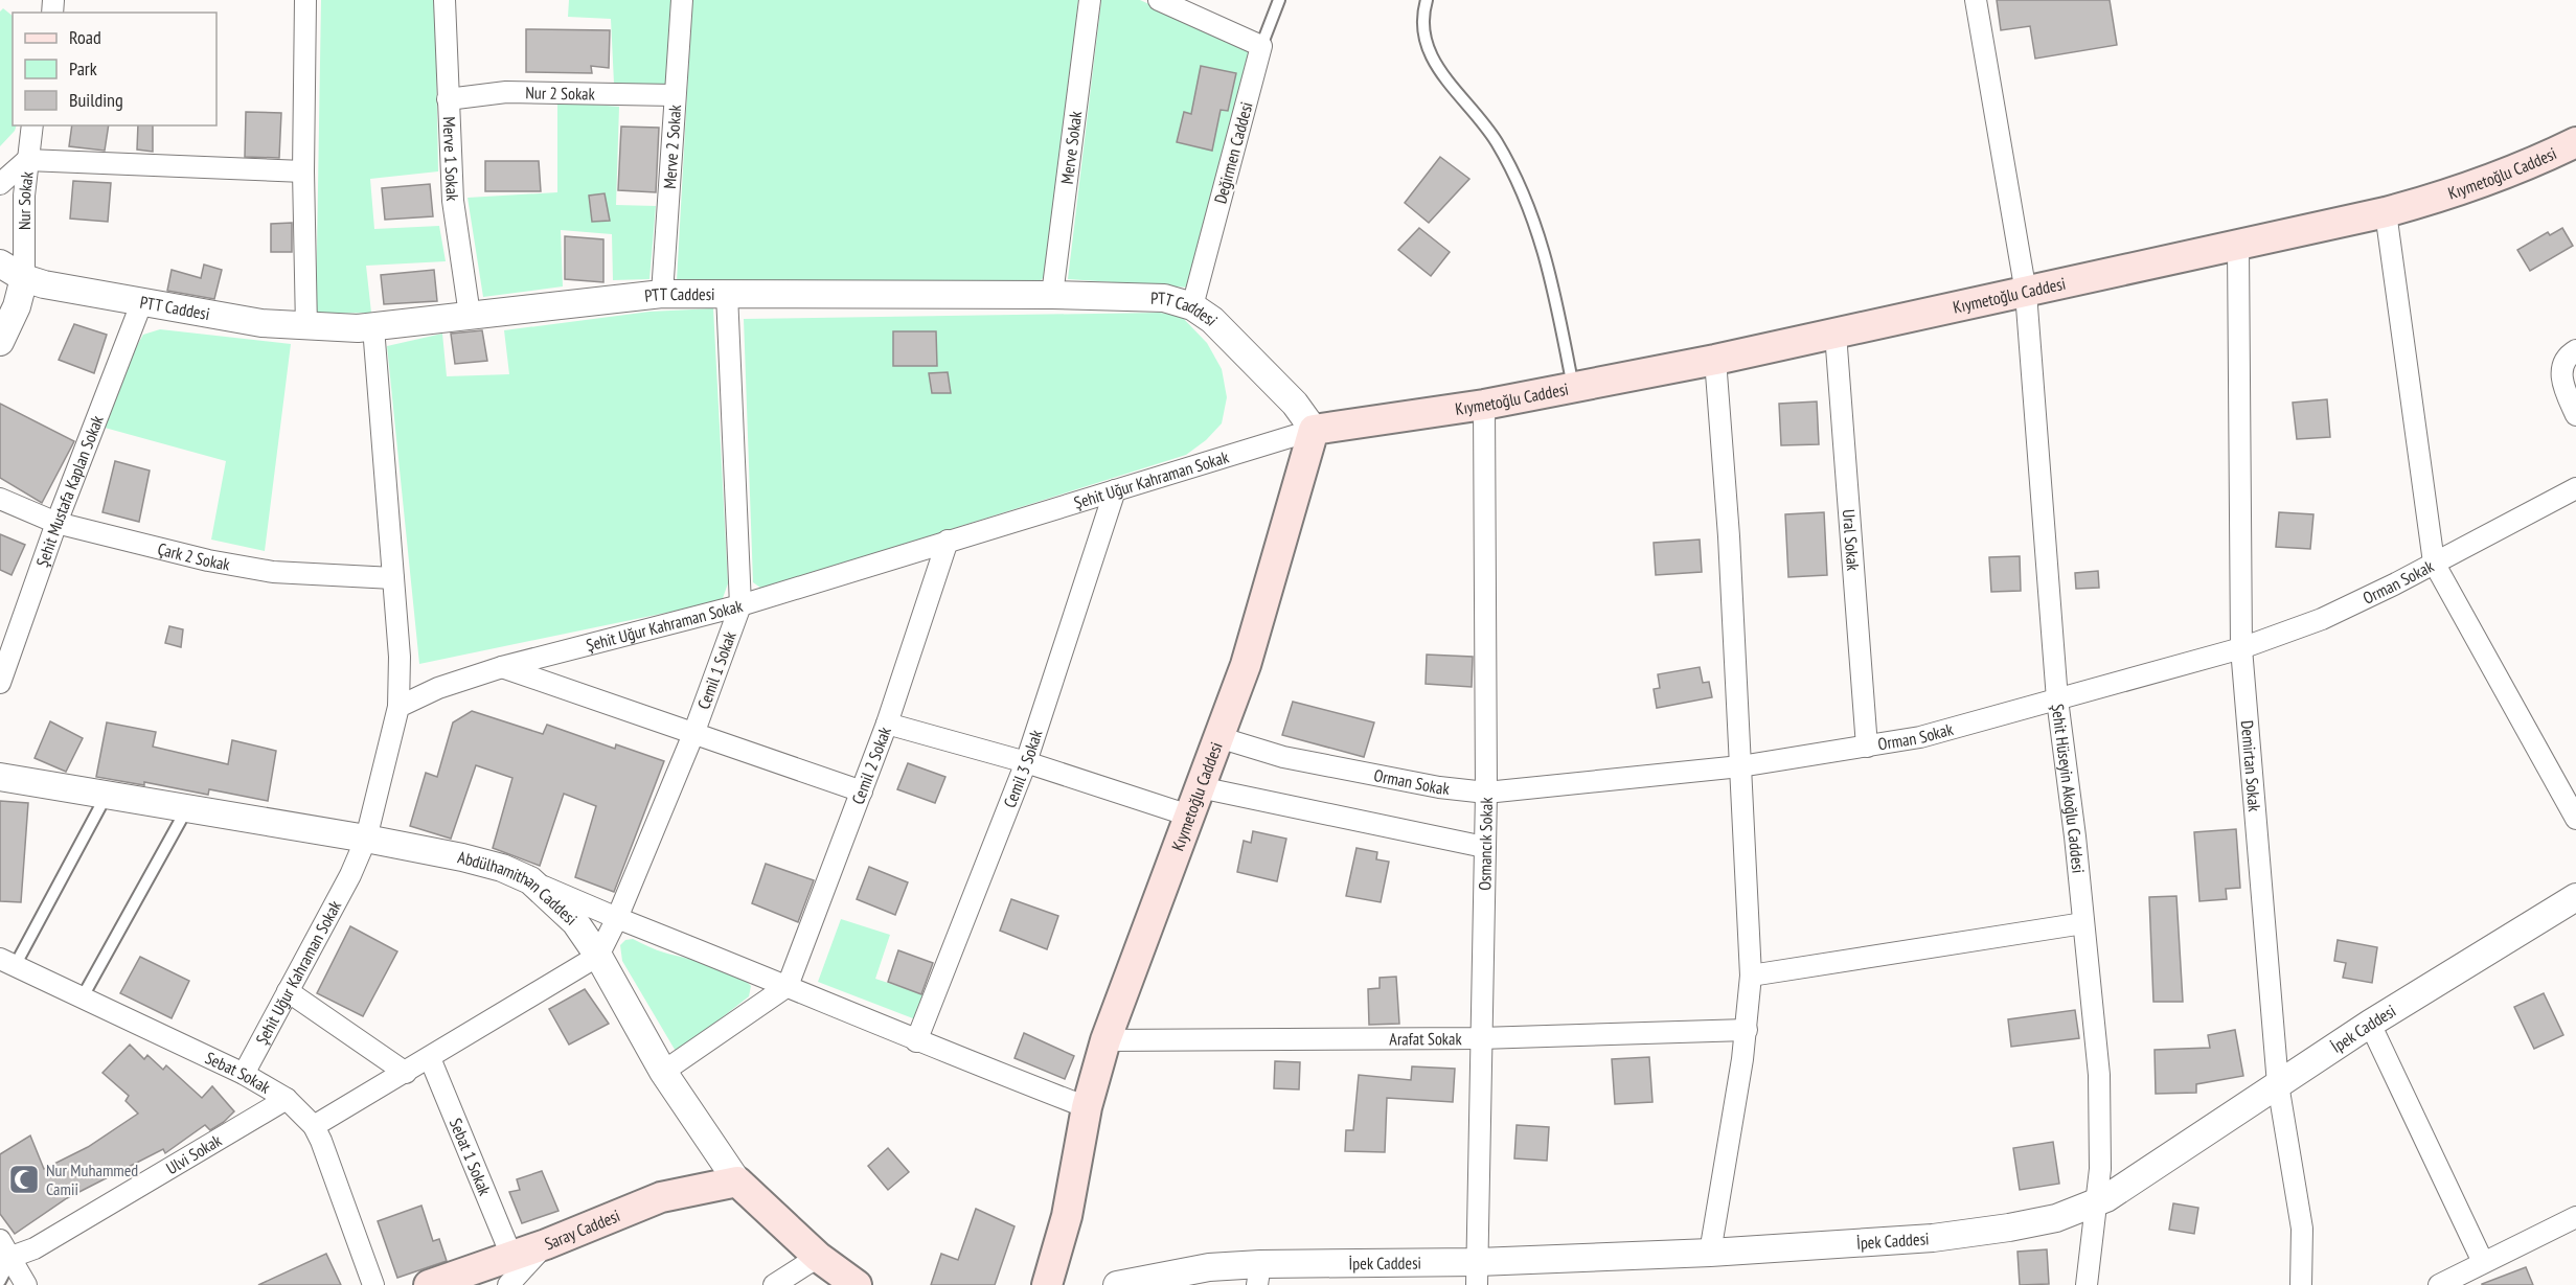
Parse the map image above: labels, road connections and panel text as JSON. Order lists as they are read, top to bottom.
{
  "streets": {
    "main road": ["Kıymetoğlu Caddesi", "Abdülhamithan Caddesi", "Saray Caddesi"],
    "street": [
      "Nur 2 Sokak",
      "Merve 2 Sokak",
      "Merve Sokak",
      "Değirmen Caddesi",
      "Merve 1 Sokak",
      "Nur Sokak",
      "PTT Caddesi",
      "Şehit Uğur Kahraman Sokak",
      "Şehit Mustafa Kaplan Sokak",
      "Ural Sokak",
      "Çark 2 Sokak",
      "Orman Sokak",
      "Cemil 1 Sokak",
      "Cemil 2 Sokak",
      "Demirtan Sokak",
      "Cemil 3 Sokak",
      "Şehit Hüseyin Akoğlu Caddesi",
      "Osmancık Sokak",
      "İpek Caddesi",
      "Arafat Sokak",
      "Sebat Sokak",
      "Ulvi Sokak",
      "Sebat 1 Sokak"
    ]
  },
  "crossings": [
    ["Nur 2 Sokak", "Merve 2 Sokak"],
    ["Nur 2 Sokak", "Merve 1 Sokak"],
    ["Merve 2 Sokak", "PTT Caddesi"],
    ["Merve Sokak", "PTT Caddesi"],
    ["Değirmen Caddesi", "PTT Caddesi"],
    ["Merve 1 Sokak", "PTT Caddesi"],
    ["Kıymetoğlu Caddesi", "PTT Caddesi"],
    ["Kıymetoğlu Caddesi", "Şehit Uğur Kahraman Sokak"],
    ["Kıymetoğlu Caddesi", "Ural Sokak"],
    ["Kıymetoğlu Caddesi", "Orman Sokak"],
    ["Kıymetoğlu Caddesi", "Demirtan Sokak"],
    ["Kıymetoğlu Caddesi", "Şehit Hüseyin Akoğlu Caddesi"],
    ["Kıymetoğlu Caddesi", "Osmancık Sokak"],
    ["Kıymetoğlu Caddesi", "Arafat Sokak"],
    ["Nur Sokak", "PTT Caddesi"],
    ["PTT Caddesi", "Şehit Uğur Kahraman Sokak"],
    ["PTT Caddesi", "Şehit Mustafa Kaplan Sokak"],
    ["PTT Caddesi", "Cemil 1 Sokak"],
    ["Şehit Uğur Kahraman Sokak", "Cemil 1 Sokak"],
    ["Şehit Uğur Kahraman Sokak", "Cemil 2 Sokak"],
    ["Şehit Uğur Kahraman Sokak", "Cemil 3 Sokak"],
    ["Şehit Uğur Kahraman Sokak", "Abdülhamithan Caddesi"],
    ["Şehit Uğur Kahraman Sokak", "Sebat Sokak"],
    ["Şehit Mustafa Kaplan Sokak", "Çark 2 Sokak"],
    ["Ural Sokak", "Orman Sokak"],
    ["Orman Sokak", "Demirtan Sokak"],
    ["Orman Sokak", "Şehit Hüseyin Akoğlu Caddesi"],
    ["Orman Sokak", "Osmancık Sokak"],
    ["Cemil 1 Sokak", "Abdülhamithan Caddesi"],
    ["Demirtan Sokak", "İpek Caddesi"],
    ["Şehit Hüseyin Akoğlu Caddesi", "İpek Caddesi"],
    ["Osmancık Sokak", "İpek Caddesi"],
    ["Osmancık Sokak", "Arafat Sokak"],
    ["Abdülhamithan Caddesi", "Saray Caddesi"],
    ["Sebat Sokak", "Ulvi Sokak"],
    ["Sebat 1 Sokak", "Saray Caddesi"]
  ],
  "places": {
    "mosque": ["Nur Muhammed Camii"]
  },
  "legend": ["Road", "Park", "Building"]
}
